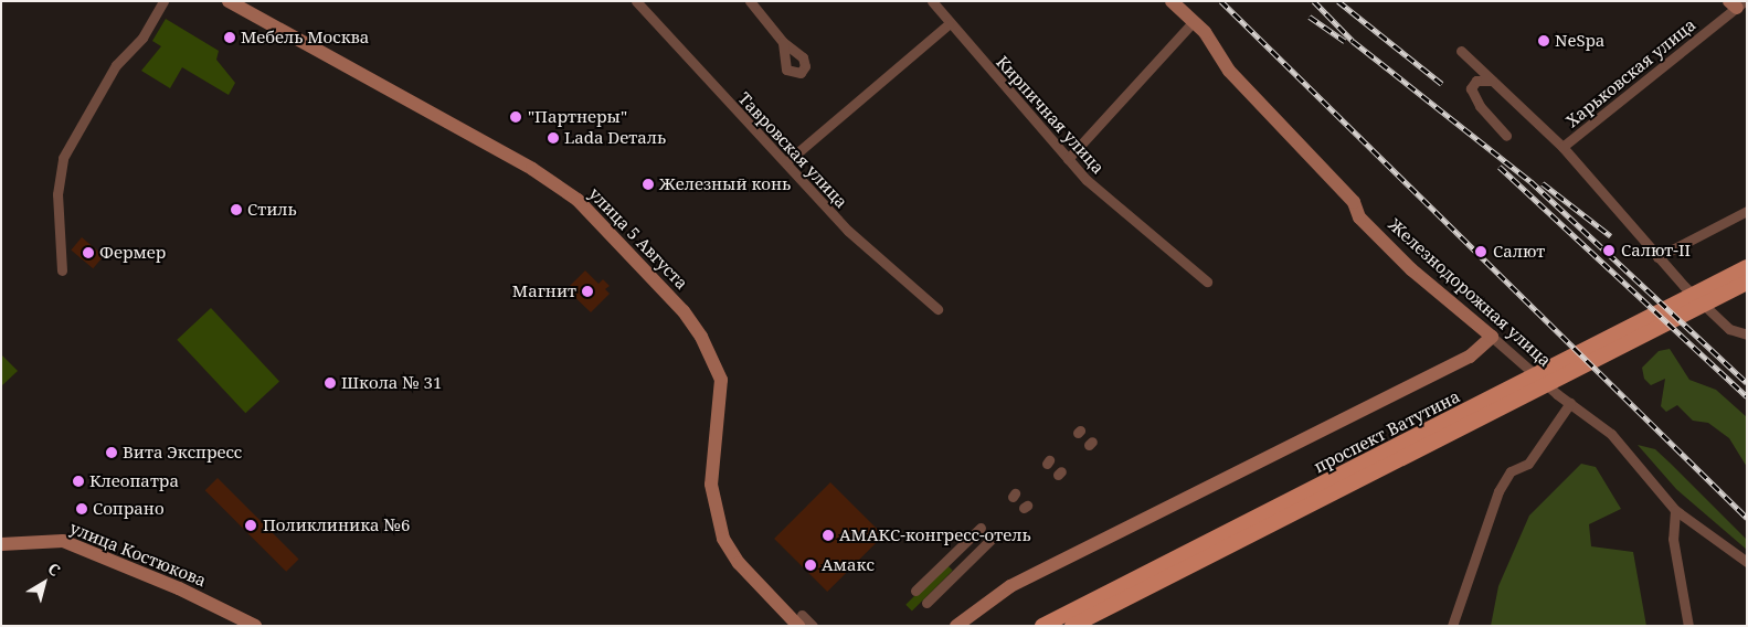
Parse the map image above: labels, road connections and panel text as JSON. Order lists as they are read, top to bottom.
{
  "streets": {
    "main road": ["проспект Ватутина"],
    "street": [
      "Харьковская улица",
      "Кирпичная улица",
      "Тавровская улица",
      "улица 5 Августа",
      "Железнодорожная улица",
      "улица Костюкова"
    ]
  },
  "places": [
    "Мебель Москва",
    "NeSpa",
    "\"Партнеры\"",
    "Lada Dеталь",
    "Железный конь",
    "Стиль",
    "Салют-II",
    "Салют",
    "Фермер",
    "Магнит",
    "Школа № 31",
    "Вита Экспресс",
    "Клеопатра",
    "Сопрано",
    "Поликлиника №6",
    "АМАКС-конгресс-отель",
    "Амакс"
  ],
  "north": "top right"
}
